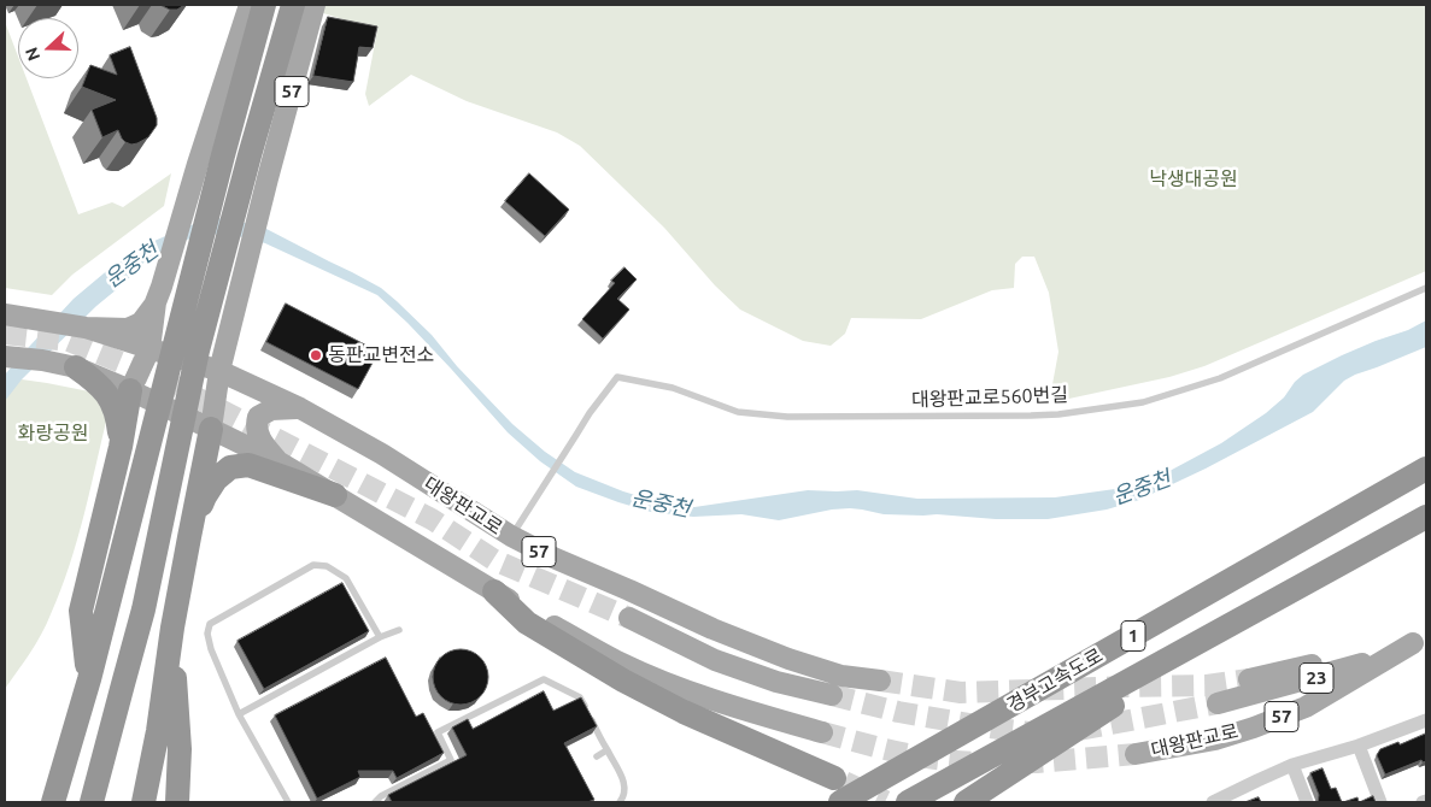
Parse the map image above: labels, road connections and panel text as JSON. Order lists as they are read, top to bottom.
{
  "streets": {
    "highway": ["1", "경부고속도로"],
    "main road": ["57", "대왕판교로", "23"],
    "lane": ["대왕판교로560번길"]
  },
  "crossings": [
    ["57", "대왕판교로"],
    ["대왕판교로560번길", "대왕판교로"]
  ],
  "water": ["운중천"],
  "parks": ["낙생대공원", "화랑공원"],
  "places": ["동판교변전소"],
  "north": "left"
}
